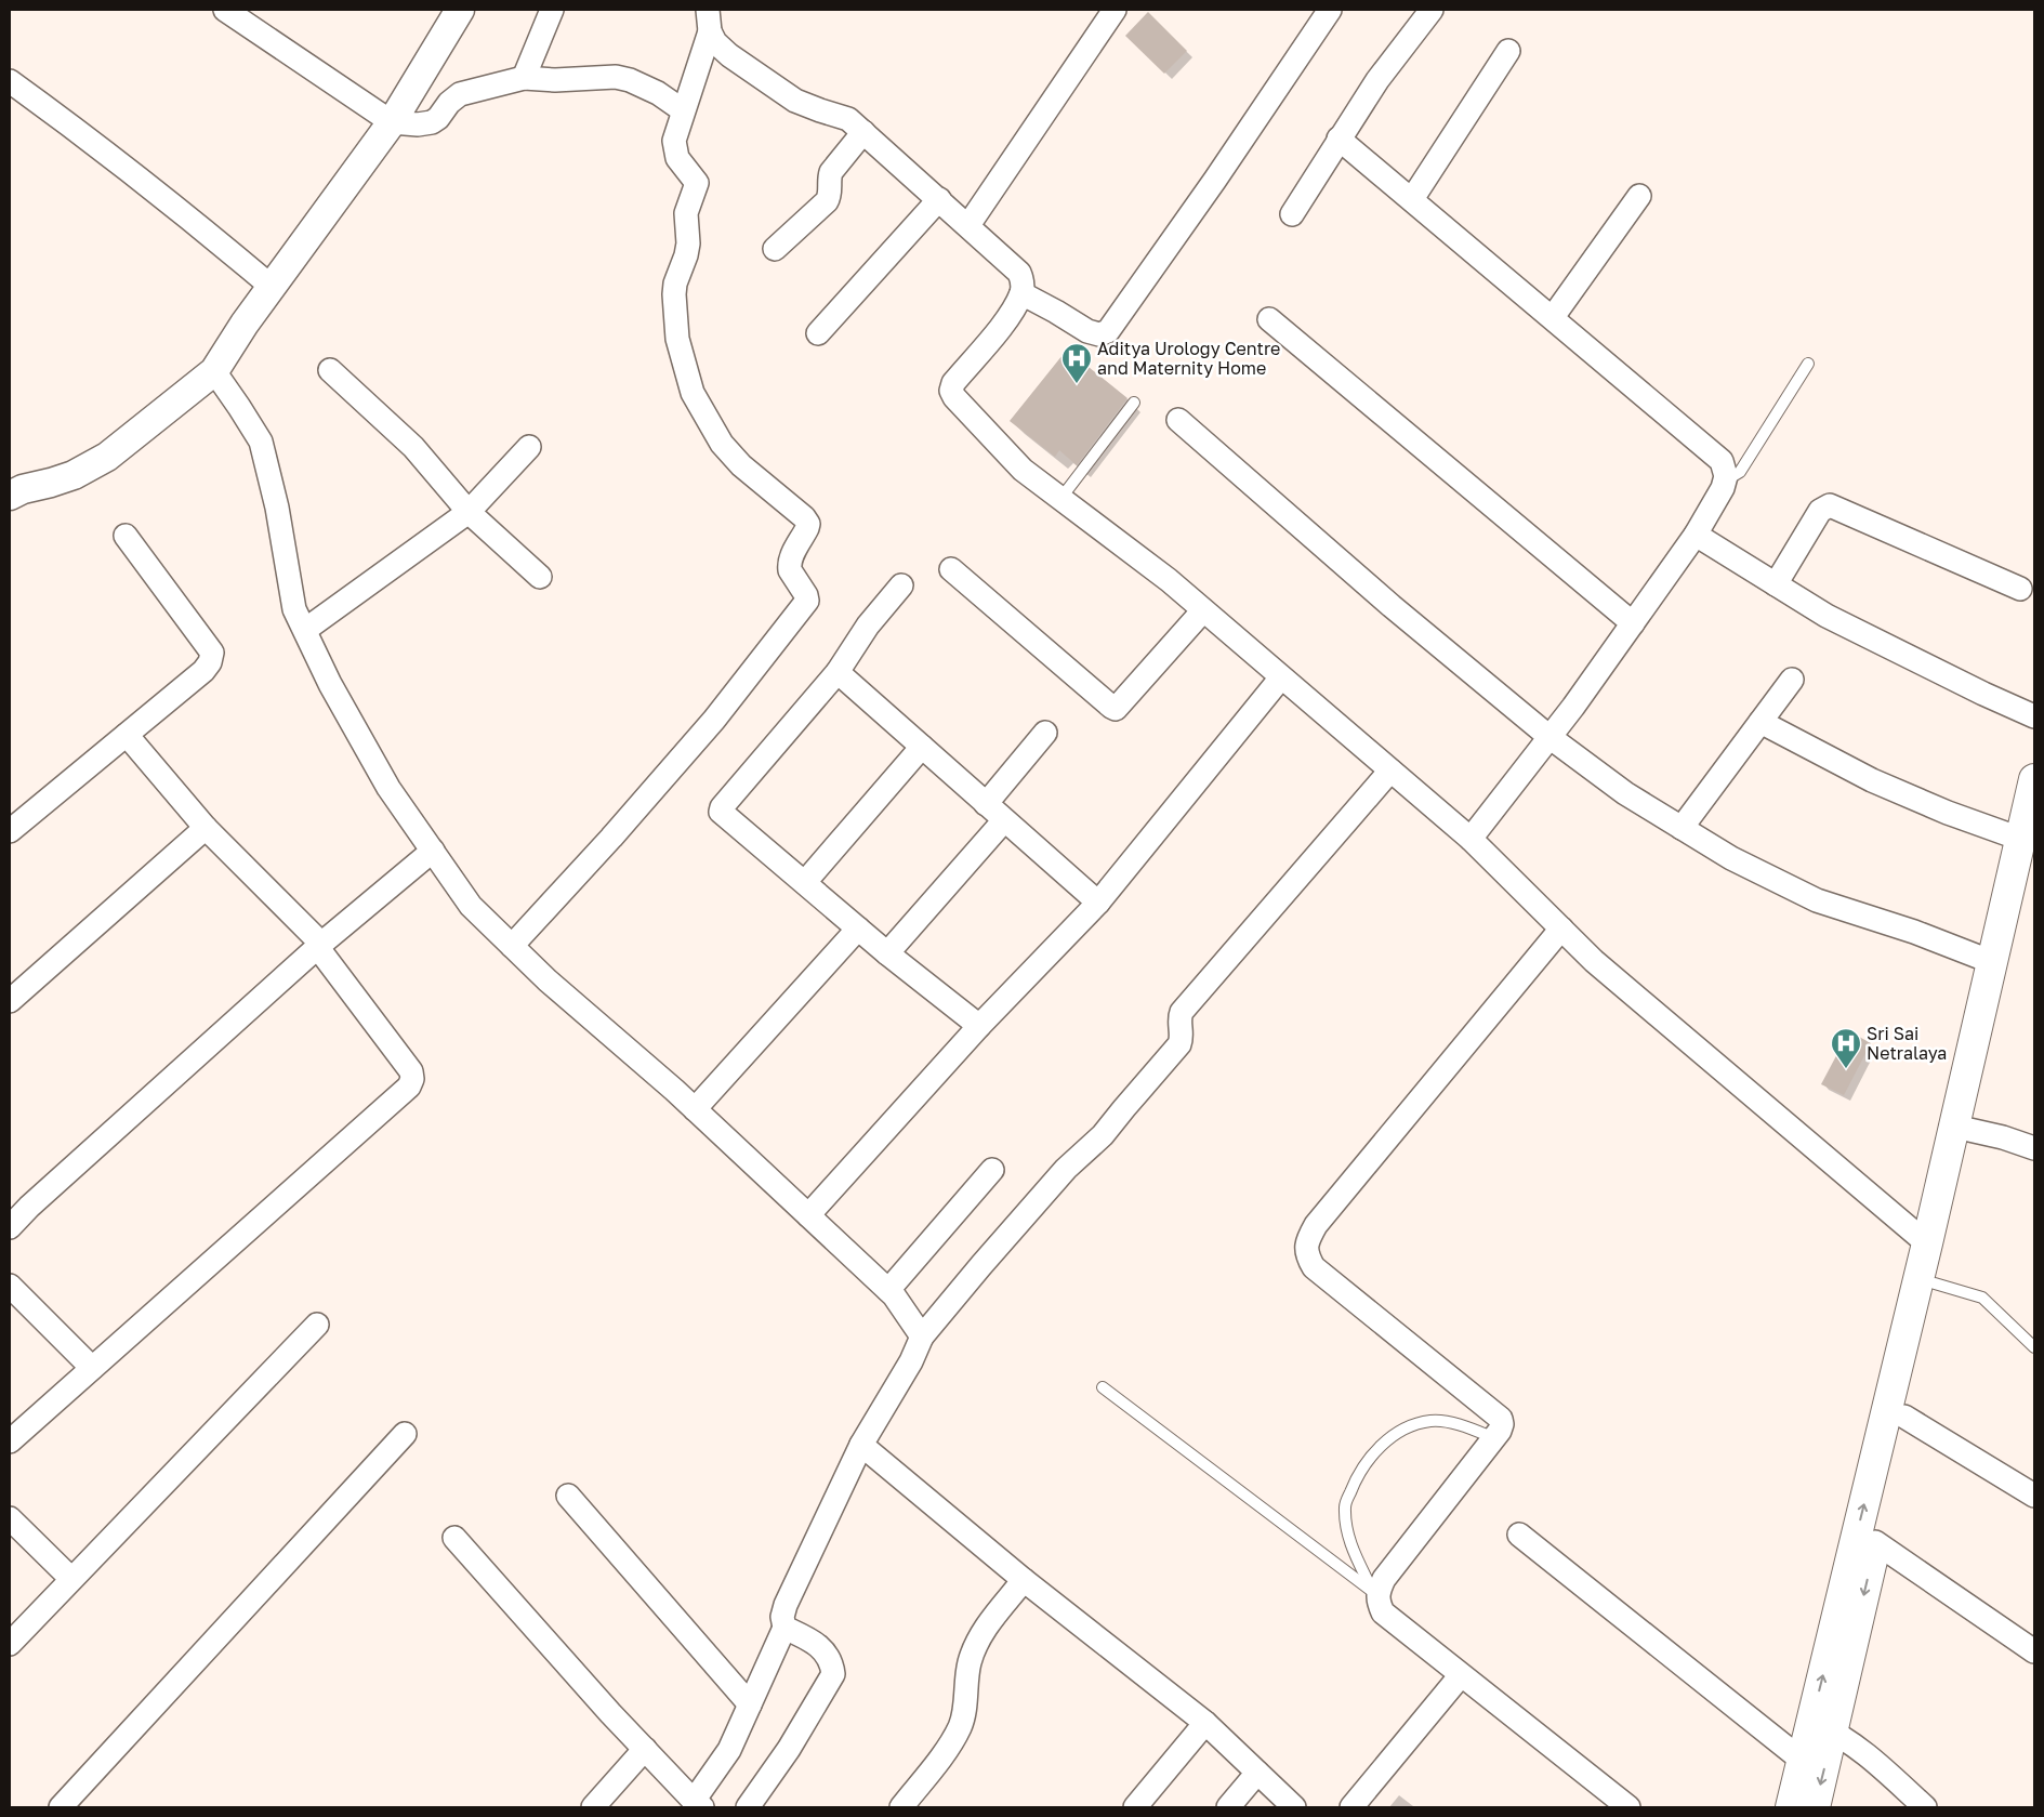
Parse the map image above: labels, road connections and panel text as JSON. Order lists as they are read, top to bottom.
{
  "places": {
    "hospital": ["Aditya Urology Centre and Maternity Home", "Sri Sai Netralaya"]
  }
}
